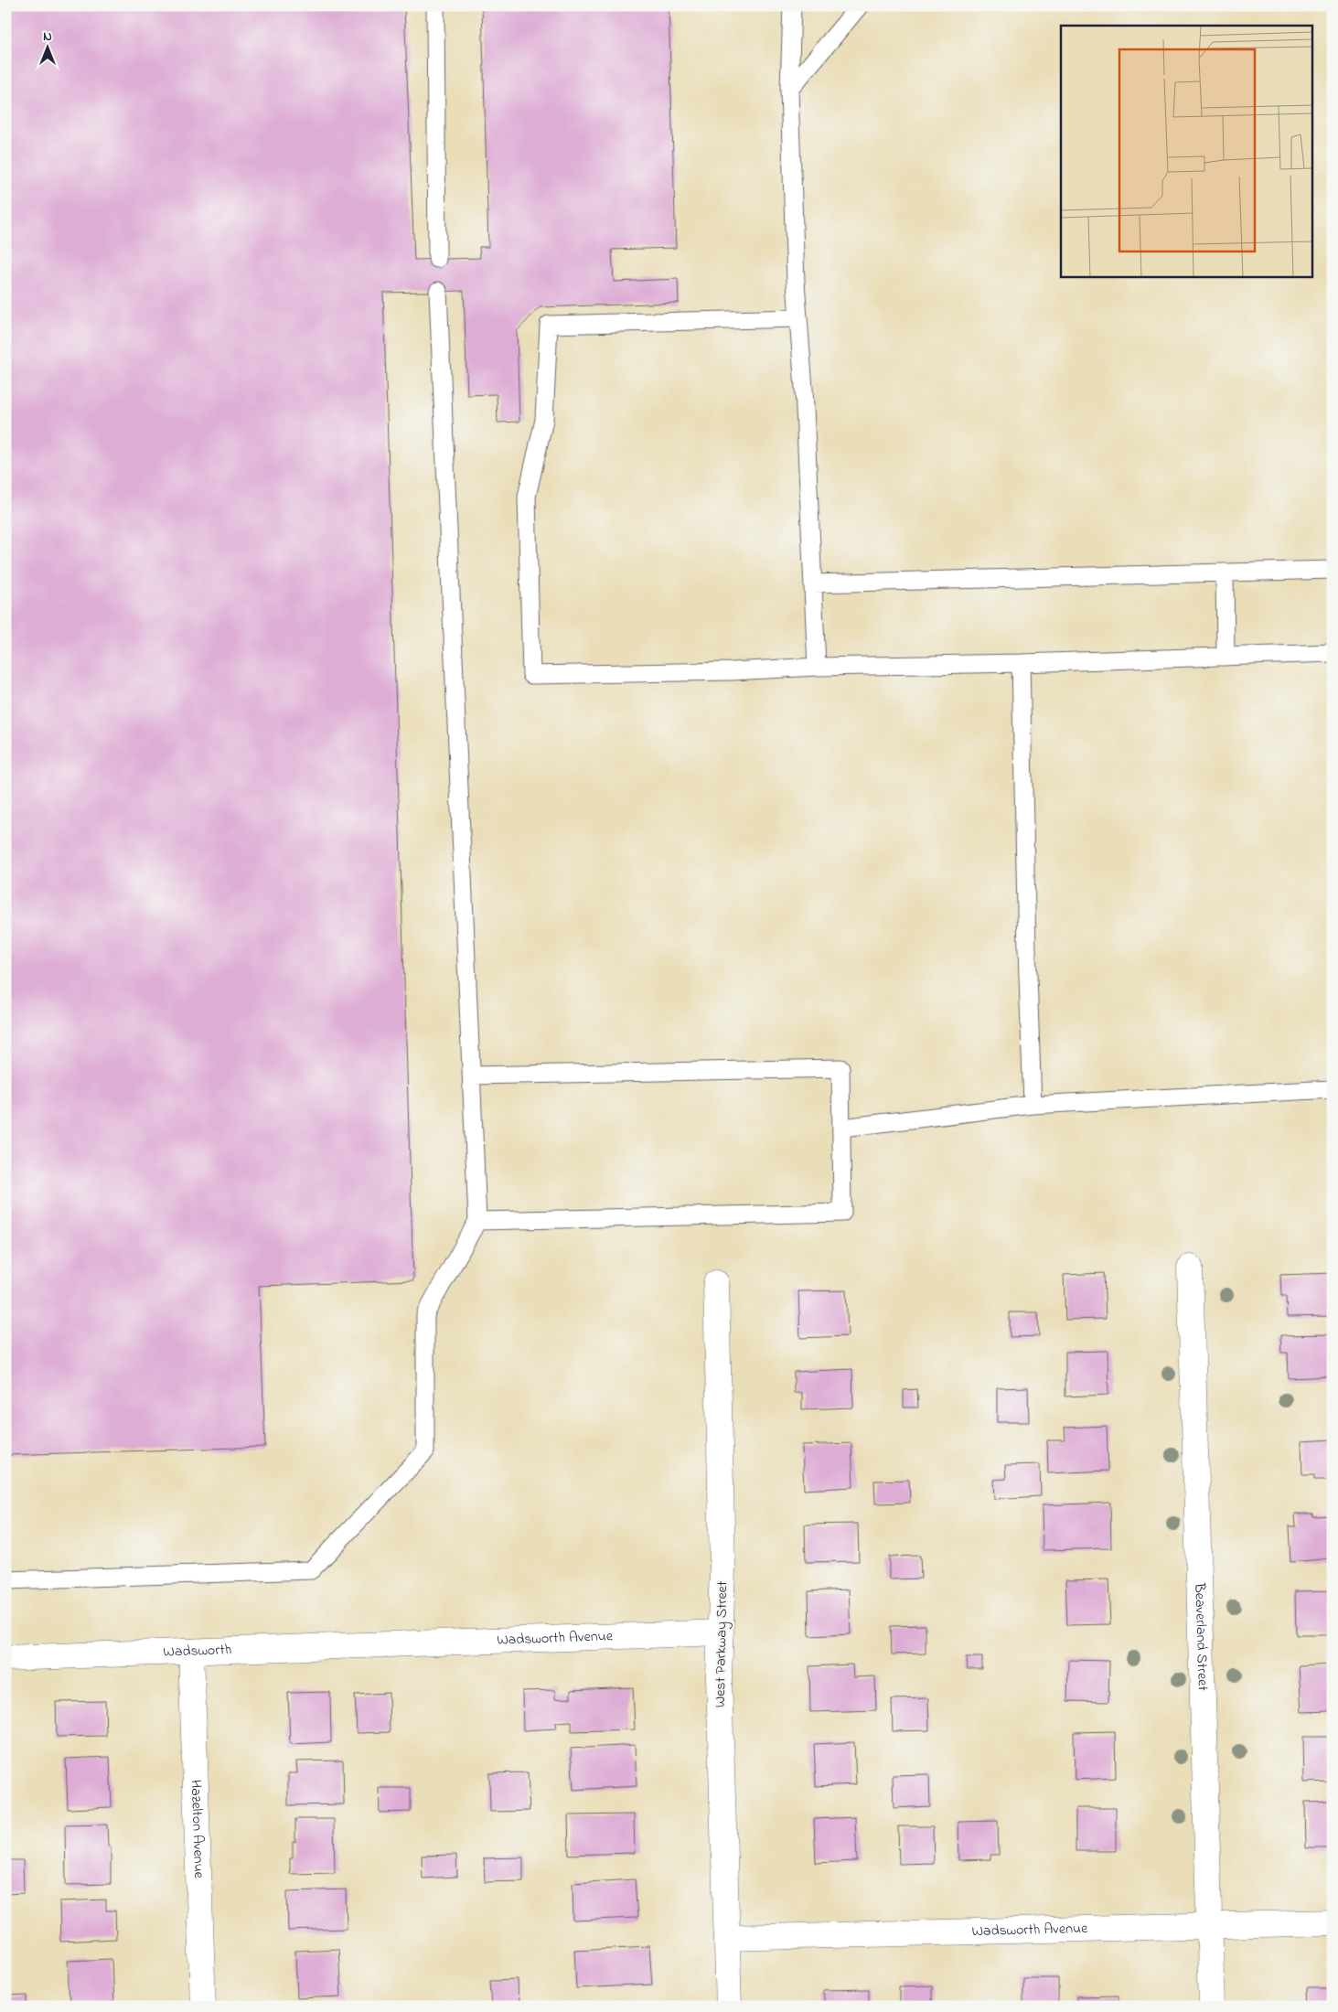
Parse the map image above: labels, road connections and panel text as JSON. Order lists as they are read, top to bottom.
{
  "streets": {
    "street": [
      "Beaverland Street",
      "Wadsworth Avenue",
      "West Parkway Street",
      "Wadsworth",
      "Hazelton Avenue"
    ]
  },
  "crossings": [
    ["Beaverland Street", "Wadsworth Avenue"],
    ["Wadsworth Avenue", "West Parkway Street"],
    ["Wadsworth Avenue", "Wadsworth"],
    ["Wadsworth", "Hazelton Avenue"]
  ],
  "north": "top"
}
